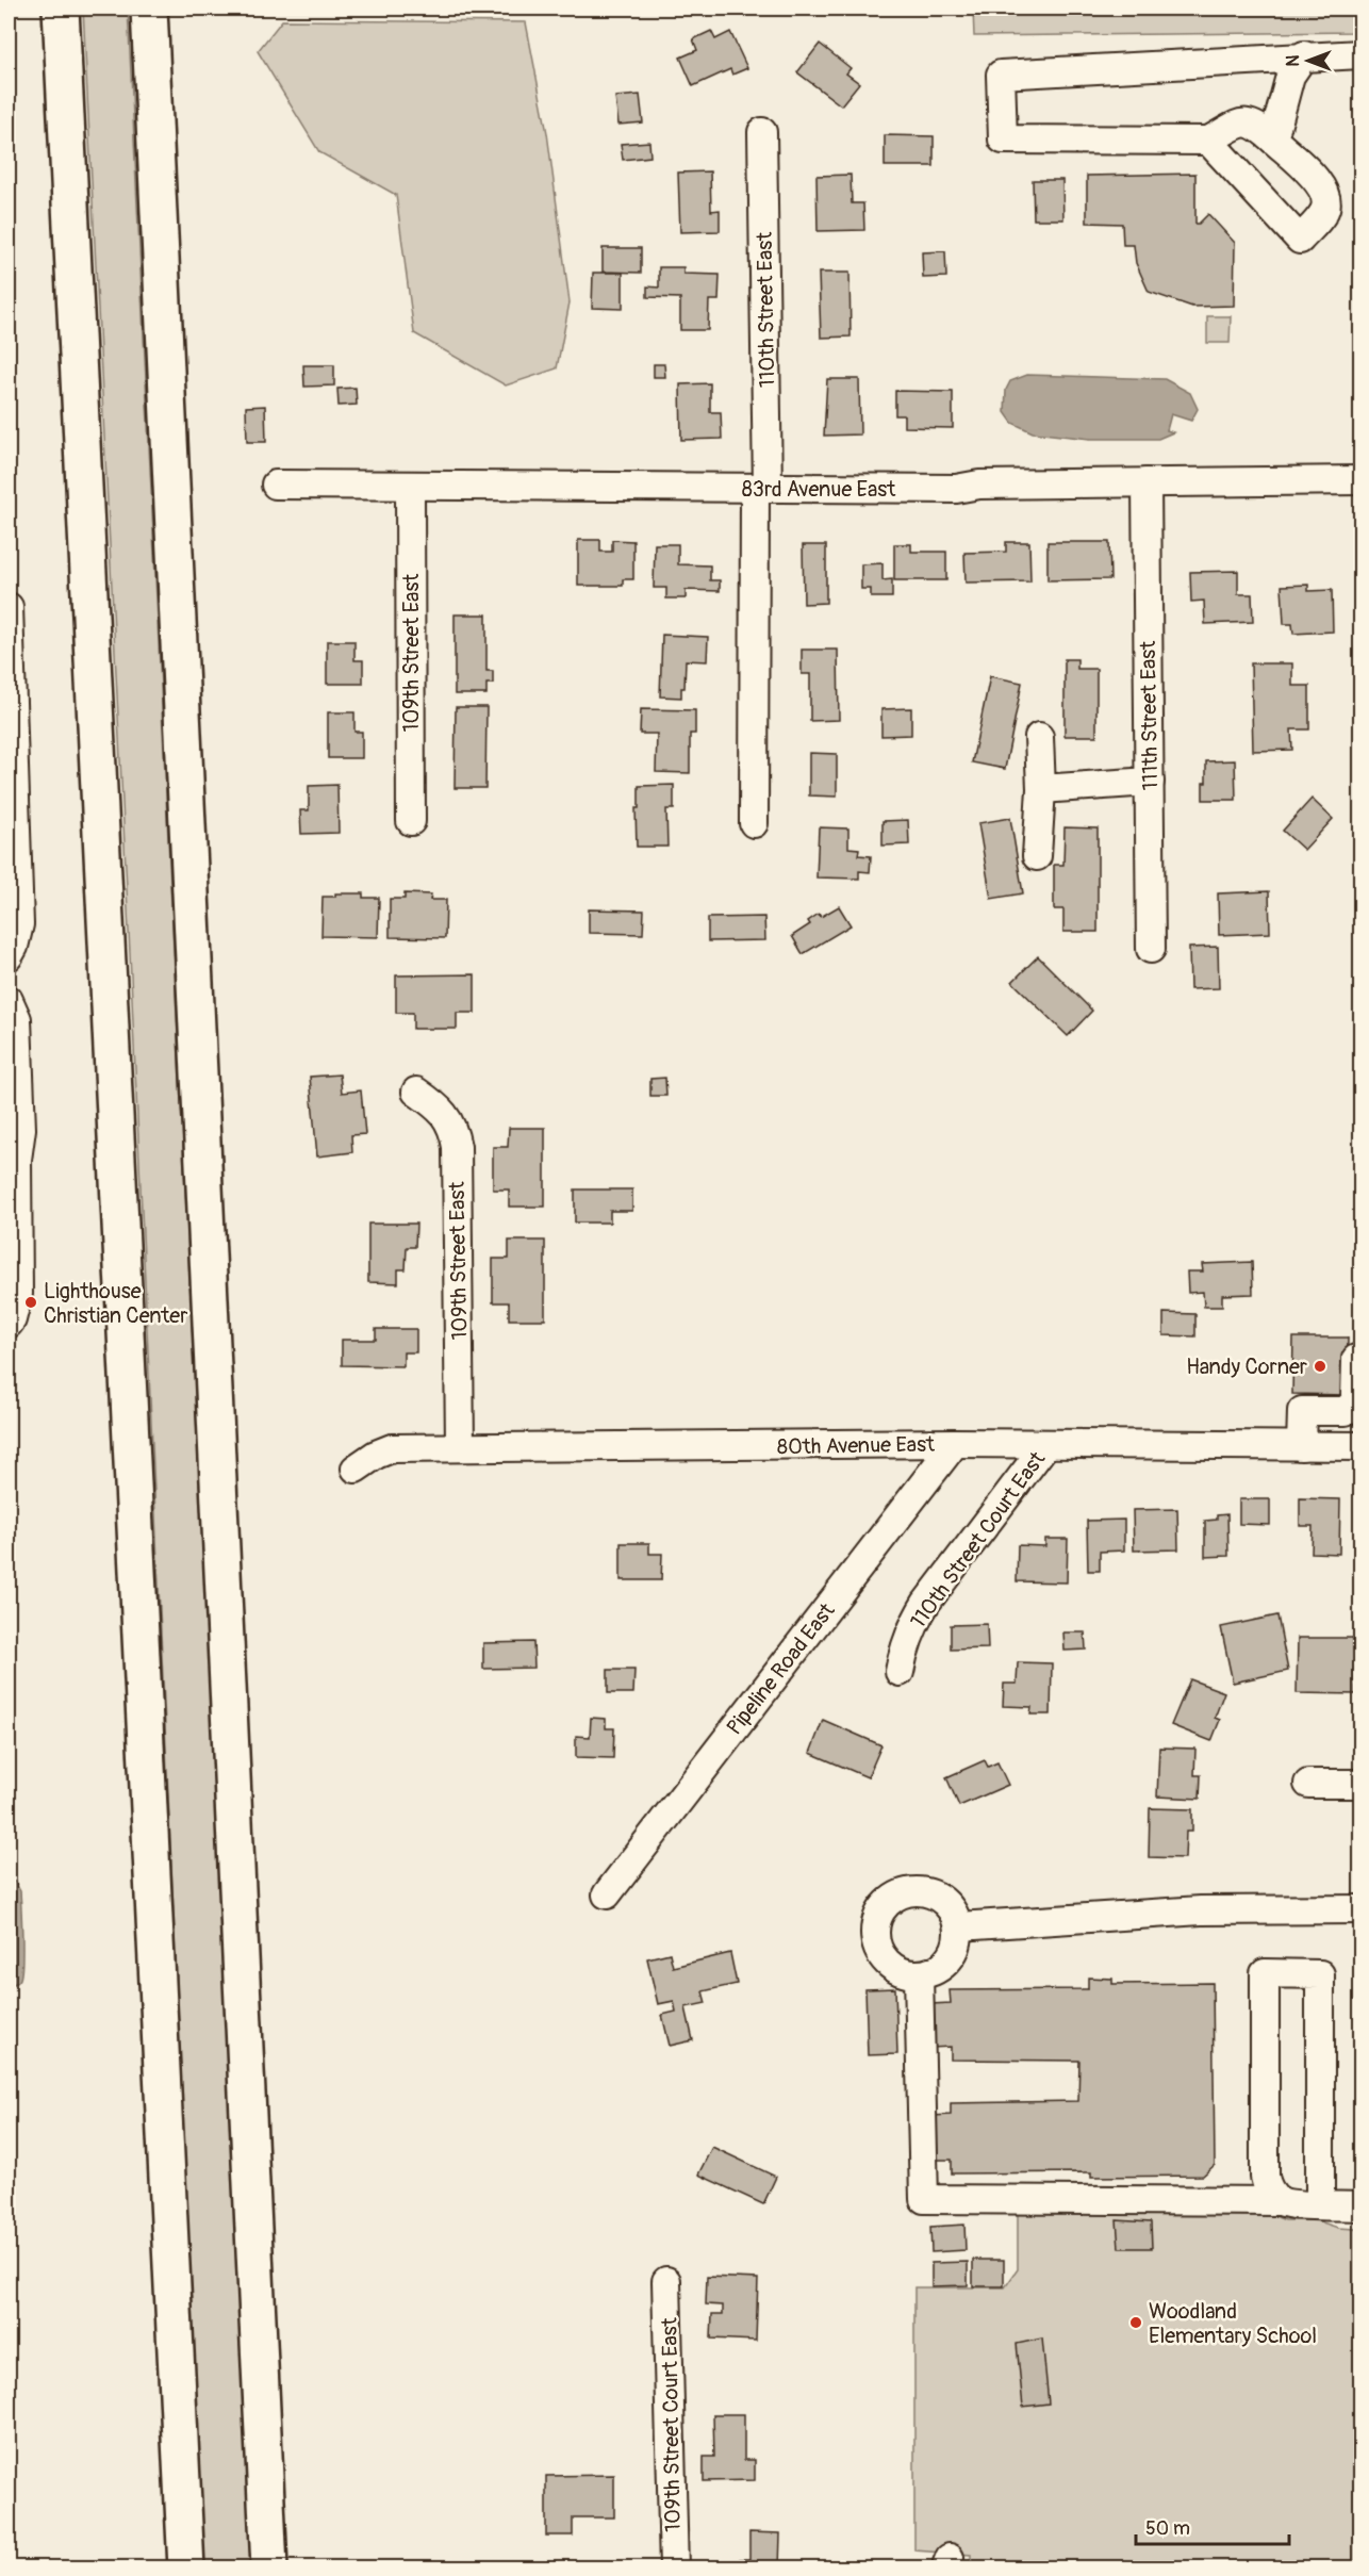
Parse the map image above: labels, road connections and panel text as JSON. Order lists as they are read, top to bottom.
{
  "streets": {
    "street": [
      "110th Street East",
      "83rd Avenue East",
      "109th Street East",
      "111th Street East",
      "80th Avenue East",
      "110th Street Court East",
      "Pipeline Road East",
      "109th Street Court East"
    ]
  },
  "crossings": [
    ["110th Street East", "83rd Avenue East"],
    ["83rd Avenue East", "109th Street East"],
    ["83rd Avenue East", "111th Street East"],
    ["109th Street East", "80th Avenue East"],
    ["80th Avenue East", "110th Street Court East"],
    ["80th Avenue East", "Pipeline Road East"]
  ],
  "places": ["Lighthouse Christian Center", "Handy Corner", "Woodland Elementary School"],
  "scale_bar": "50 m",
  "north": "left"
}
